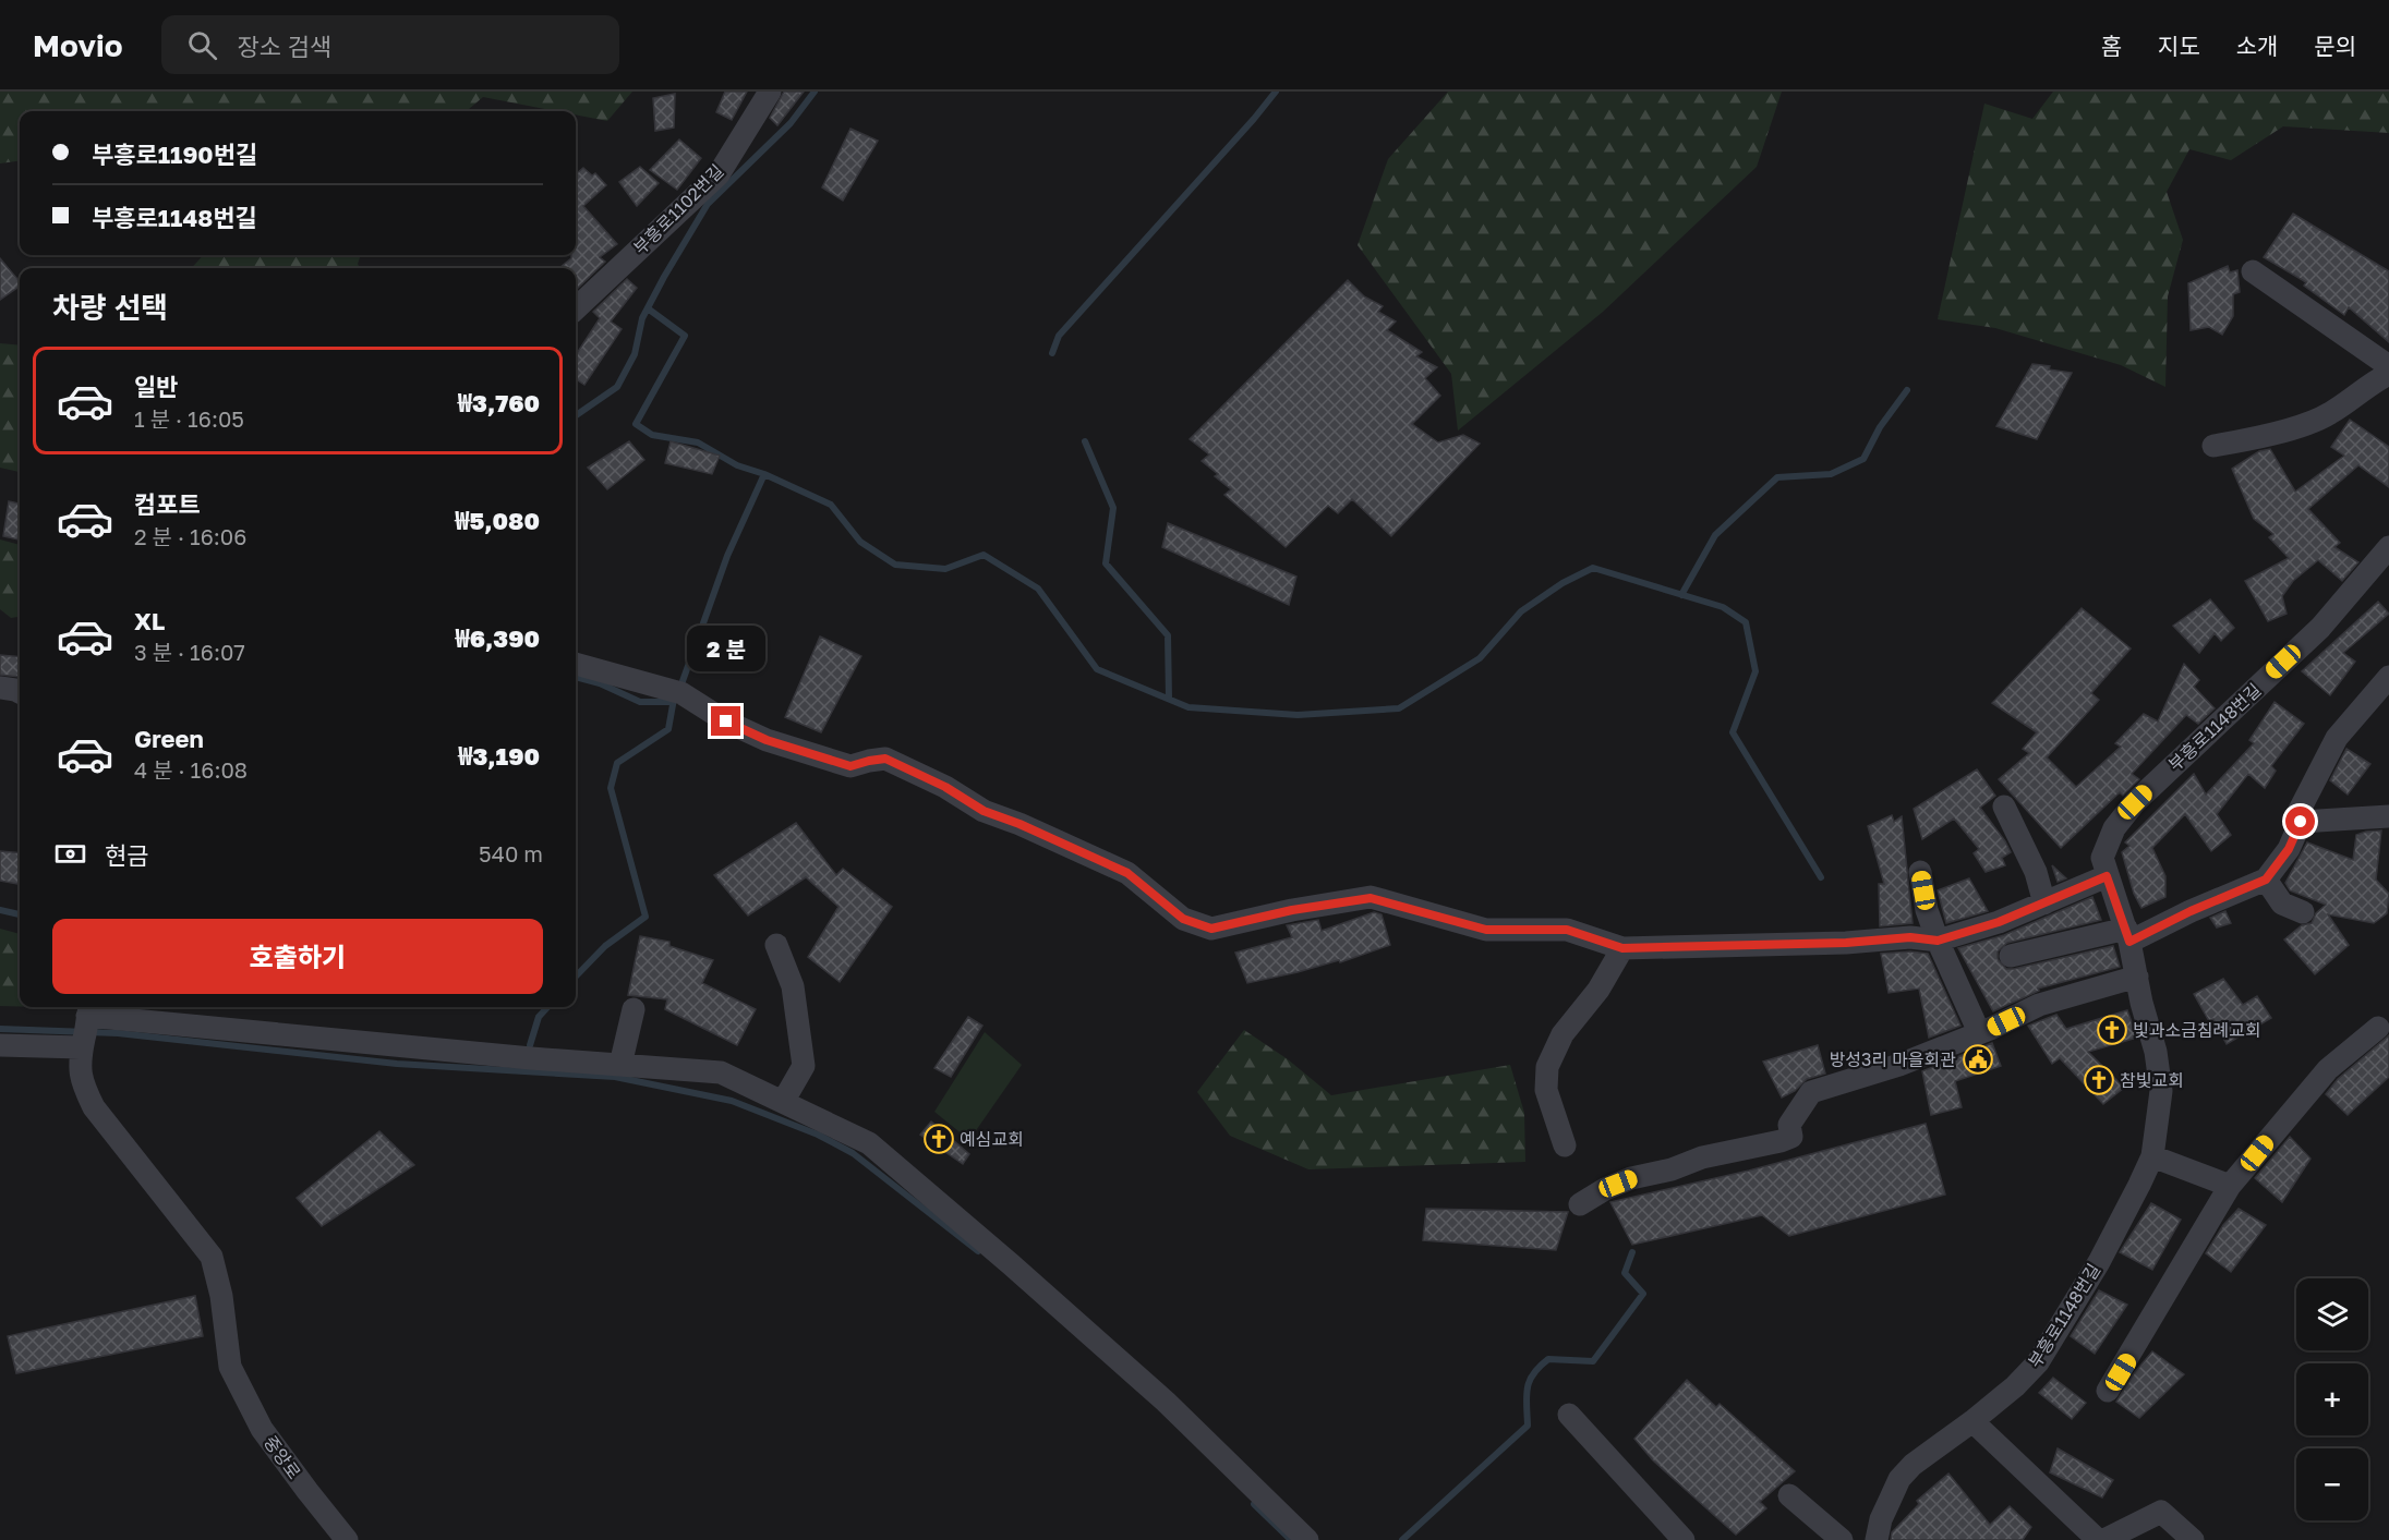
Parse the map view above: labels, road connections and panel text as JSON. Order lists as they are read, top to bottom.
{
  "streets": {
    "street": ["부흥로1102번길", "부흥로1148번길", "중앙로"]
  },
  "places": {
    "church": ["빛과소금침례교회", "참빛교회", "예심교회"],
    "public building": ["방성3리 마을회관"]
  },
  "page": {
    "header": "Movio",
    "search": "장소 검색",
    "nav": [
      "홈",
      "지도",
      "소개",
      "문의"
    ],
    "banner": ["부흥로1190번길", "부흥로1148번길"],
    "heading": "차량 선택",
    "list": [
      {
        "name": "일반",
        "note": "1 분 · 16:05",
        "value": "₩3,760"
      },
      {
        "name": "컴포트",
        "note": "2 분 · 16:06",
        "value": "₩5,080"
      },
      {
        "name": "XL",
        "note": "3 분 · 16:07",
        "value": "₩6,390"
      },
      {
        "name": "Green",
        "note": "4 분 · 16:08",
        "value": "₩3,190"
      }
    ],
    "bubble": "2 분",
    "pay": ["현금", "540 m"],
    "buttons": "호출하기",
    "map_buttons": ["+", "−"]
  }
}
